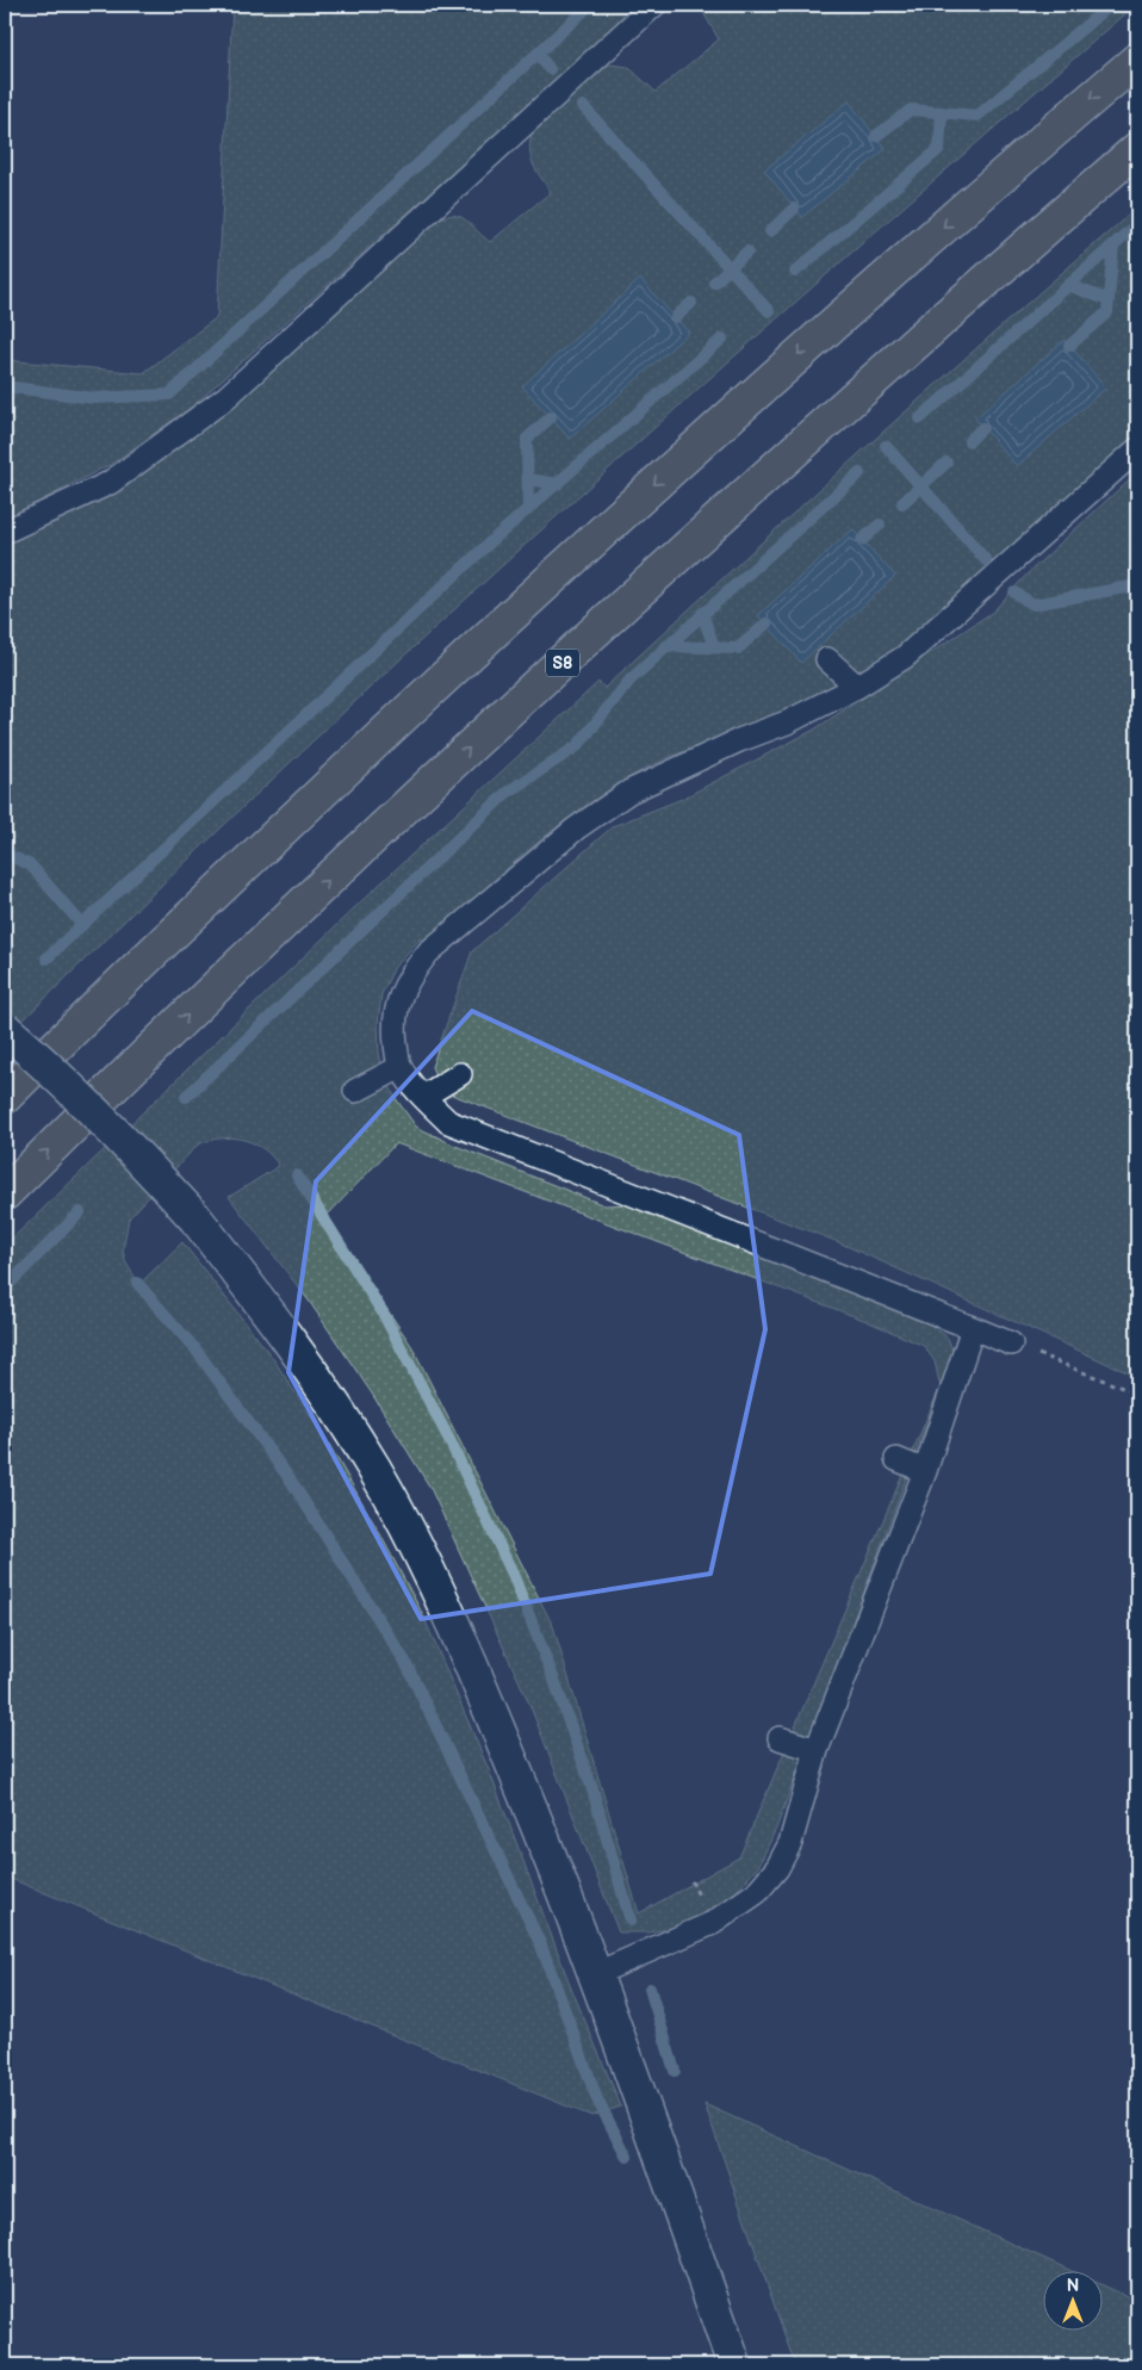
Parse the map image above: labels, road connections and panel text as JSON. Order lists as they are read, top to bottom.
{
  "streets": {
    "highway": ["S8"]
  },
  "north": "top"
}
